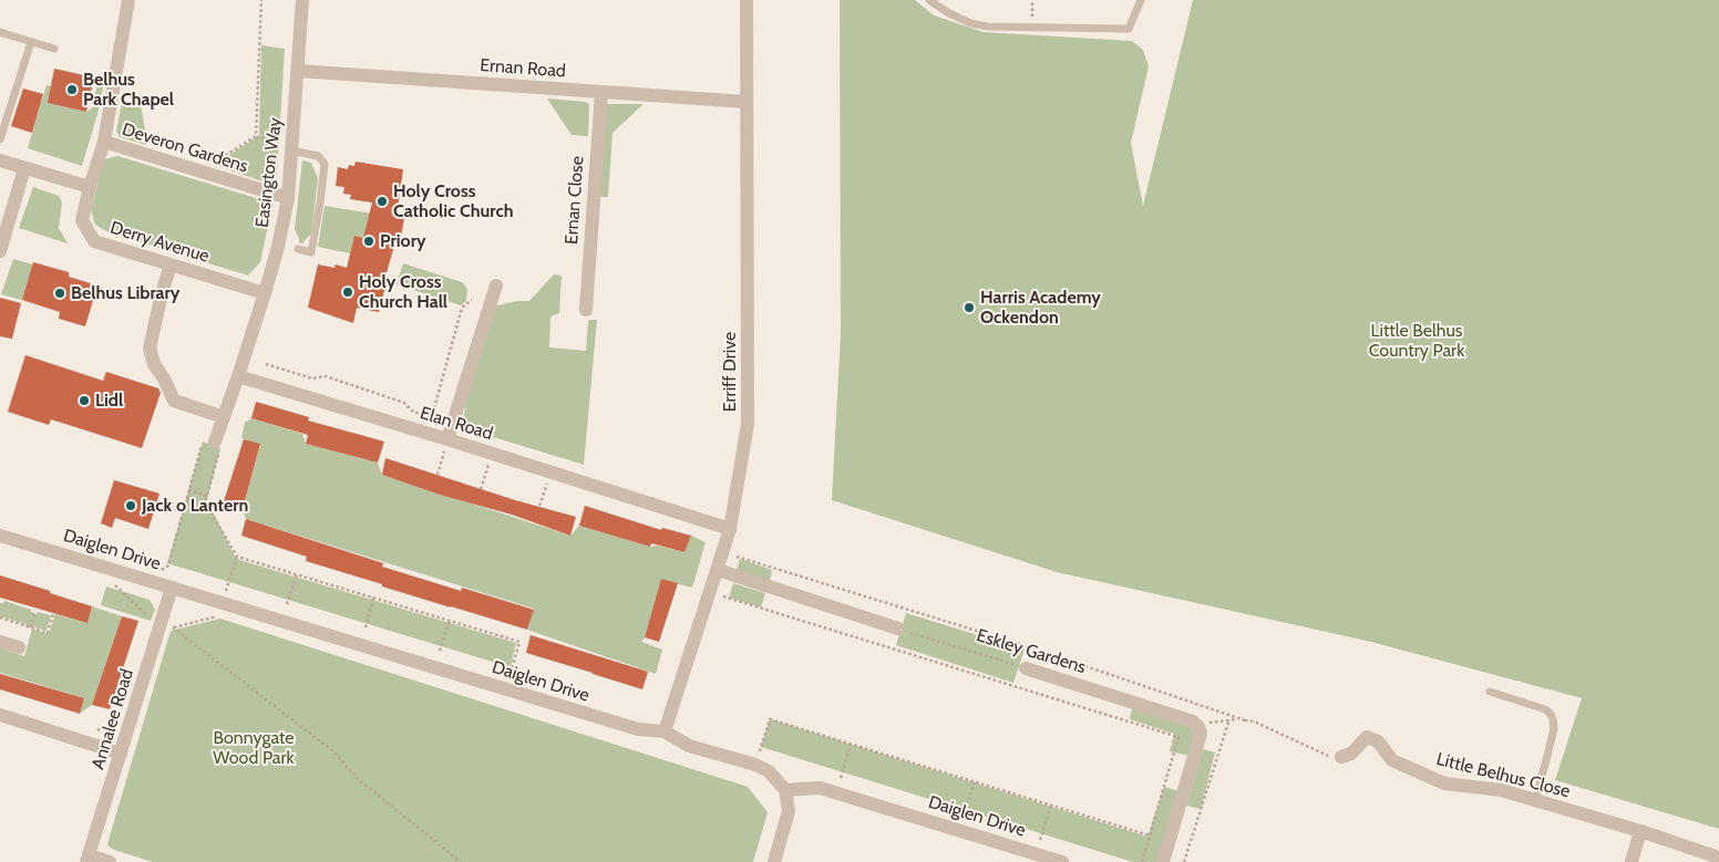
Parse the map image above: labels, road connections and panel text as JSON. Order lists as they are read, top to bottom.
{
  "streets": {
    "street": [
      "Ernan Road",
      "Deveron Gardens",
      "Easington Way",
      "Ernan Close",
      "Derry Avenue",
      "Erriff Drive",
      "Elan Road",
      "Daiglen Drive",
      "Eskley Gardens",
      "Annalee Road",
      "Little Belhus Close"
    ]
  },
  "crossings": [
    ["Ernan Road", "Easington Way"],
    ["Ernan Road", "Ernan Close"],
    ["Ernan Road", "Erriff Drive"],
    ["Deveron Gardens", "Easington Way"],
    ["Deveron Gardens", "Derry Avenue"],
    ["Easington Way", "Derry Avenue"],
    ["Easington Way", "Elan Road"],
    ["Erriff Drive", "Elan Road"],
    ["Erriff Drive", "Daiglen Drive"],
    ["Daiglen Drive", "Annalee Road"]
  ],
  "parks": ["Little Belhus Country Park", "Bonnygate Wood Park"],
  "places": [
    "Belhus Park Chapel",
    "Holy Cross Catholic Church",
    "Priory",
    "Holy Cross Church Hall",
    "Belhus Library",
    "Harris Academy Ockendon",
    "Lidl",
    "Jack o Lantern"
  ]
}
